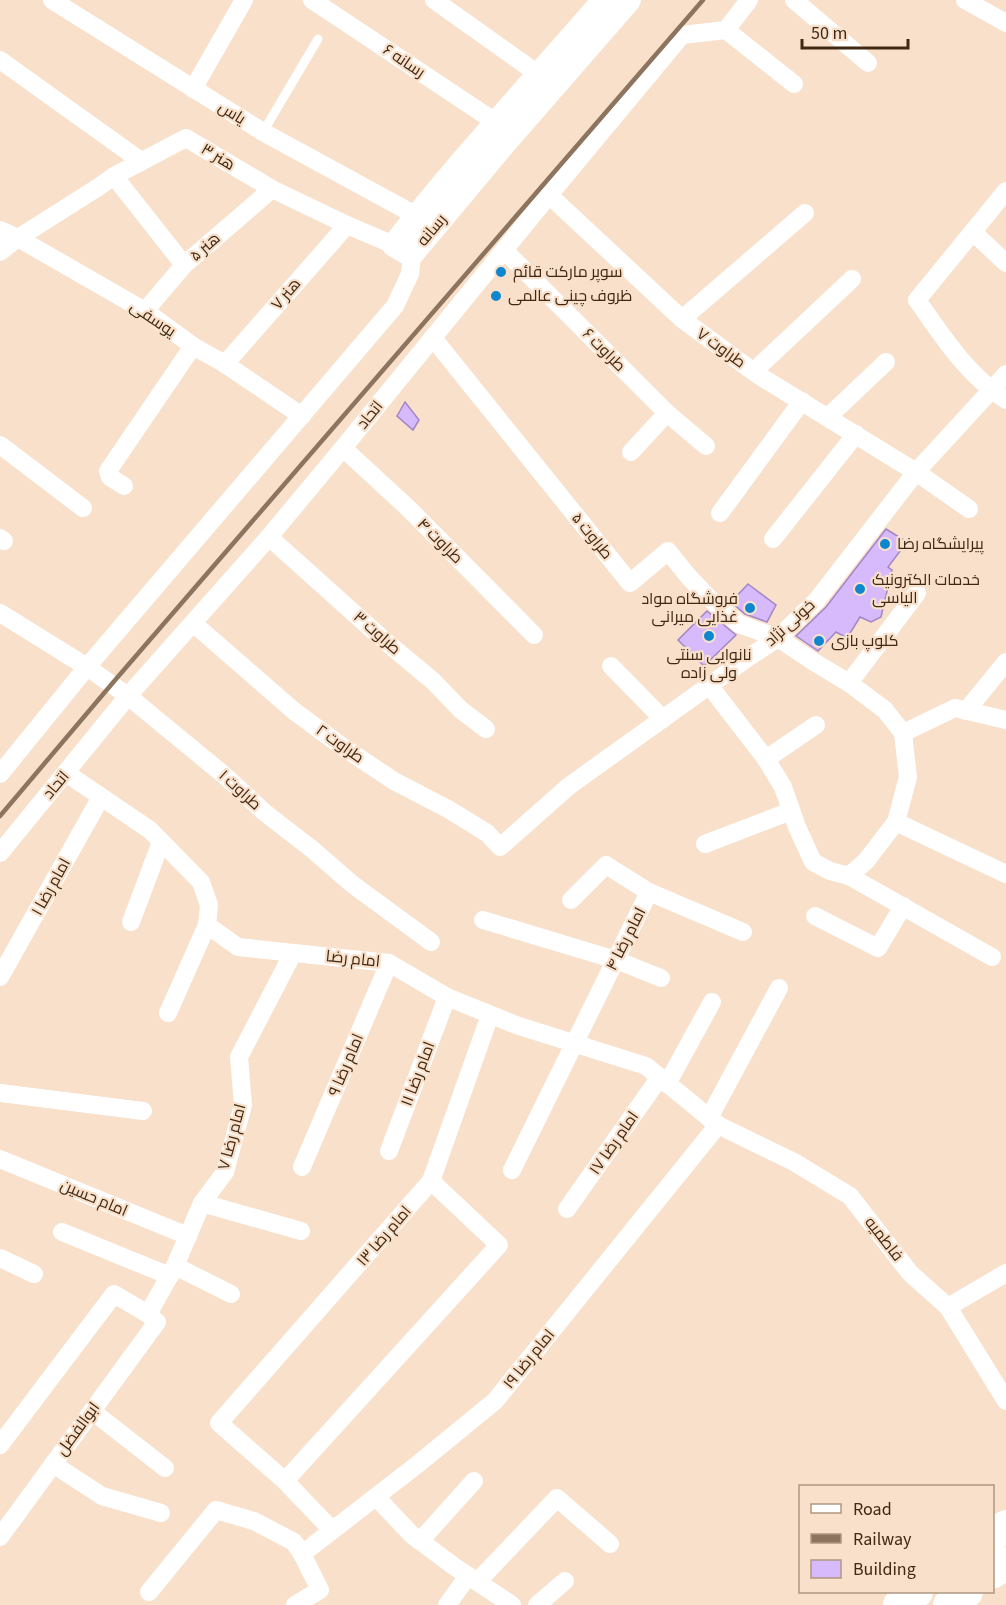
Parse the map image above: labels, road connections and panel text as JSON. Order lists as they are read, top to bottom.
{
  "streets": {
    "street": [
      "رسانه ۶",
      "یاس",
      "هنر ۳",
      "رسانه",
      "هنر ۵",
      "هنر ۷",
      "یوسفی",
      "طراوت ۷",
      "طراوت ۶",
      "اتحاد",
      "طراوت ۵",
      "طراوت ۴",
      "خونی نژاد",
      "طراوت ۳",
      "طراوت ۲",
      "طراوت ۱",
      "امام رضا ۱",
      "امام رضا ۴",
      "امام رضا",
      "امام رضا ۹",
      "امام رضا ۱۱",
      "امام رضا ۷",
      "امام رضا ۱۷",
      "امام حسین",
      "امام رضا ۱۳",
      "فاطمیه",
      "امام رضا ۱۹",
      "ابوالفضل"
    ]
  },
  "crossings": [
    ["رسانه ۶", "رسانه"],
    ["یاس", "رسانه"],
    ["هنر ۳", "رسانه"],
    ["هنر ۳", "هنر ۵"],
    ["هنر ۳", "هنر ۷"],
    ["هنر ۳", "یوسفی"],
    ["هنر ۵", "یوسفی"],
    ["هنر ۷", "یوسفی"],
    ["طراوت ۷", "اتحاد"],
    ["طراوت ۷", "خونی نژاد"],
    ["طراوت ۶", "اتحاد"],
    ["اتحاد", "طراوت ۵"],
    ["اتحاد", "طراوت ۴"],
    ["اتحاد", "طراوت ۳"],
    ["اتحاد", "طراوت ۲"],
    ["اتحاد", "طراوت ۱"],
    ["طراوت ۵", "خونی نژاد"],
    ["خونی نژاد", "طراوت ۲"],
    ["امام رضا ۴", "امام رضا"],
    ["امام رضا", "امام رضا ۹"],
    ["امام رضا", "امام رضا ۱۱"],
    ["امام رضا", "امام رضا ۷"],
    ["امام رضا", "امام رضا ۱۷"],
    ["امام رضا", "امام رضا ۱۳"],
    ["امام رضا", "فاطمیه"],
    ["امام رضا", "امام رضا ۱۹"],
    ["امام رضا ۷", "امام حسین"],
    ["امام رضا ۷", "ابوالفضل"],
    ["فاطمیه", "امام رضا ۱۹"]
  ],
  "places": [
    "سوپر مارکت قائم",
    "ظروف چینی عالمی",
    "پیرایشگاه رضا",
    "خدمات الکترونیک الیاسی",
    "فروشگاه مواد غذایی میرانی",
    "نانوایی سنتی ولی زاده",
    "کلوپ بازی"
  ],
  "legend": ["Road", "Railway", "Building"],
  "scale_bar": "50 m"
}
